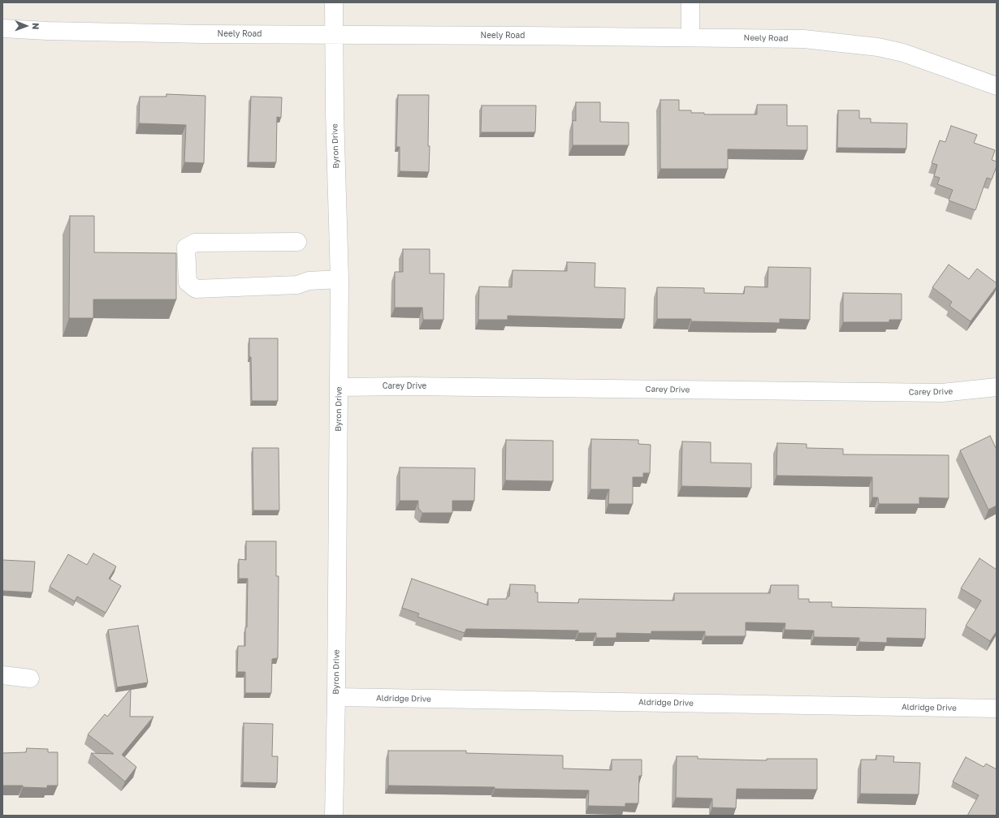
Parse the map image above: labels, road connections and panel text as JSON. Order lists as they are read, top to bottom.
{
  "streets": {
    "street": [
      "Neely Road",
      "Byron Drive",
      "Carey Drive",
      "Aldridge Drive"
    ]
  },
  "crossings": [
    ["Neely Road", "Byron Drive"],
    ["Byron Drive", "Carey Drive"],
    ["Byron Drive", "Aldridge Drive"]
  ],
  "north": "right"
}
